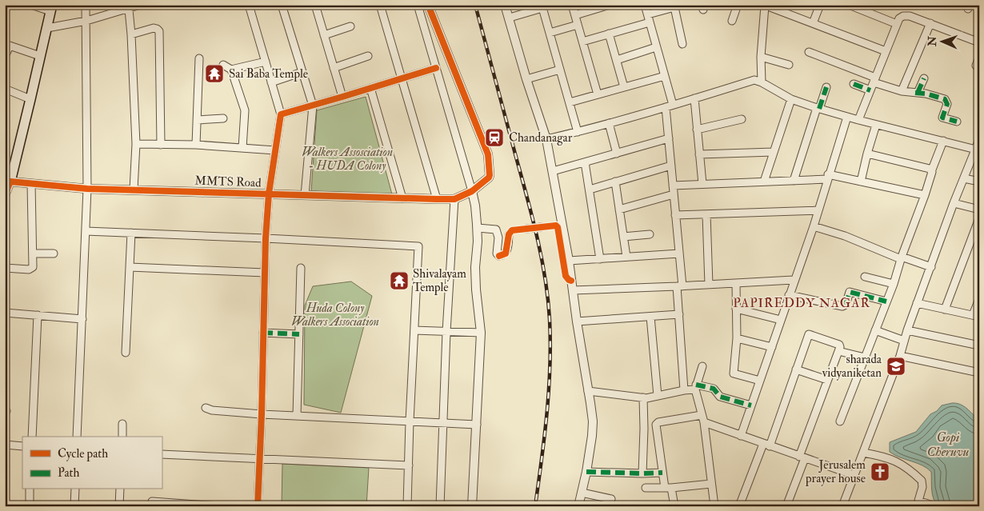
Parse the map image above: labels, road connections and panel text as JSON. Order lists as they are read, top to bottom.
{
  "streets": {
    "street": ["MMTS Road"]
  },
  "districts": ["PAPIREDDY NAGAR"],
  "water": ["Gopi Cheruvu"],
  "parks": ["Walkers Assosciation - HUDA Colony", "Huda Colony Walkers Association"],
  "places": {
    "temple": ["Sai Baba Temple", "Shivalayam Temple"],
    "station": ["Chandanagar"],
    "school or university": ["sharada vidyaniketan"],
    "church": ["Jerusalem prayer house"]
  },
  "legend": ["Cycle path", "Path"],
  "north": "left"
}
